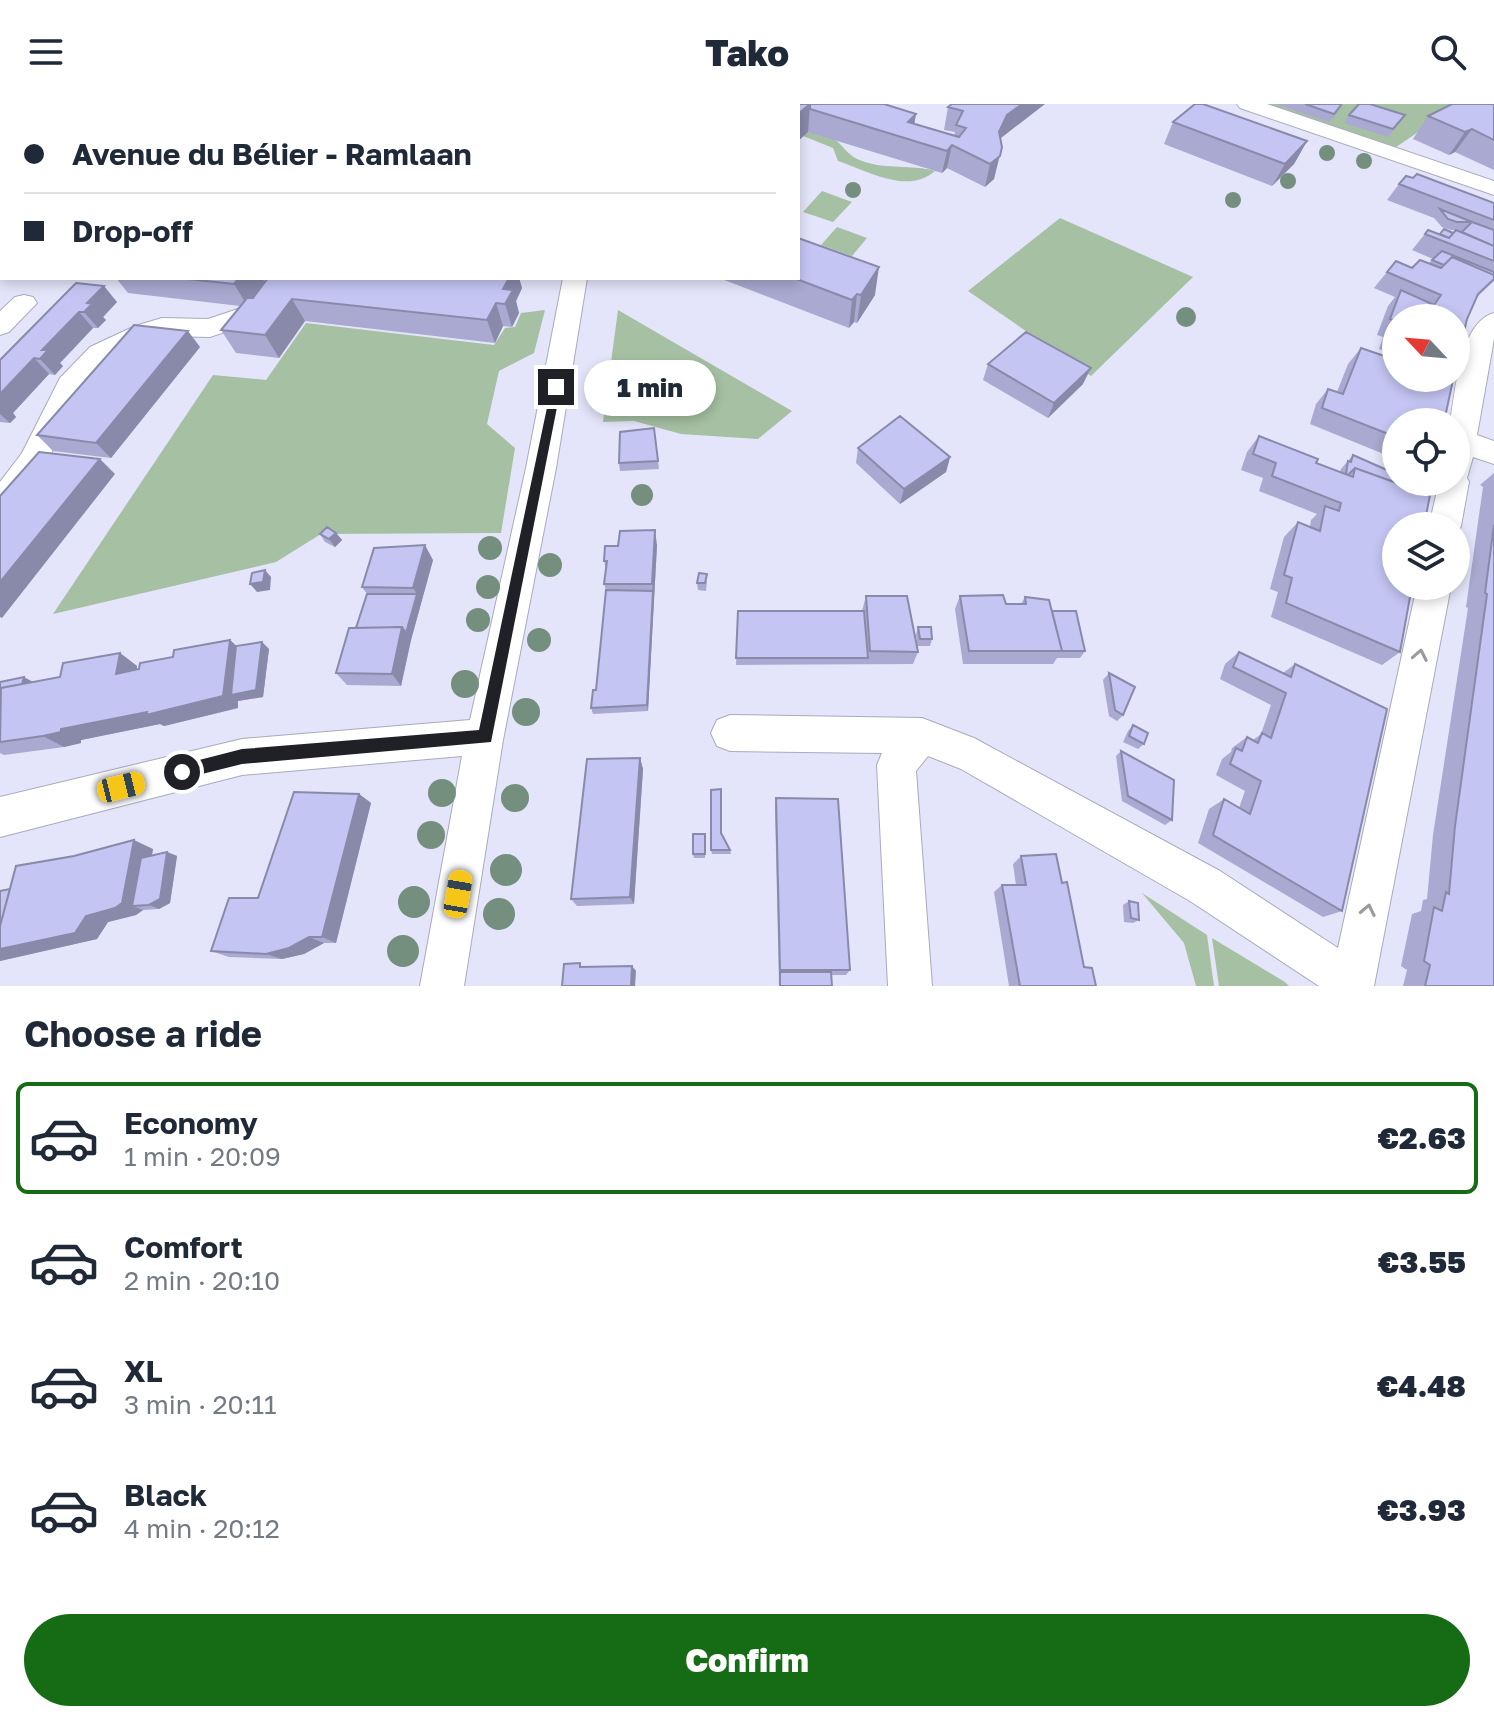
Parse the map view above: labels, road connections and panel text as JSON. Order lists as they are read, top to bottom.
{
  "north": "top left",
  "page": {
    "header": "Tako",
    "banner": ["Avenue du Bélier - Ramlaan", "Drop-off"],
    "bubble": "1 min",
    "heading": "Choose a ride",
    "list": [
      {
        "name": "Economy",
        "note": "1 min · 20:09",
        "value": "€2.63"
      },
      {
        "name": "Comfort",
        "note": "2 min · 20:10",
        "value": "€3.55"
      },
      {
        "name": "XL",
        "note": "3 min · 20:11",
        "value": "€4.48"
      },
      {
        "name": "Black",
        "note": "4 min · 20:12",
        "value": "€3.93"
      }
    ],
    "buttons": "Confirm"
  }
}
